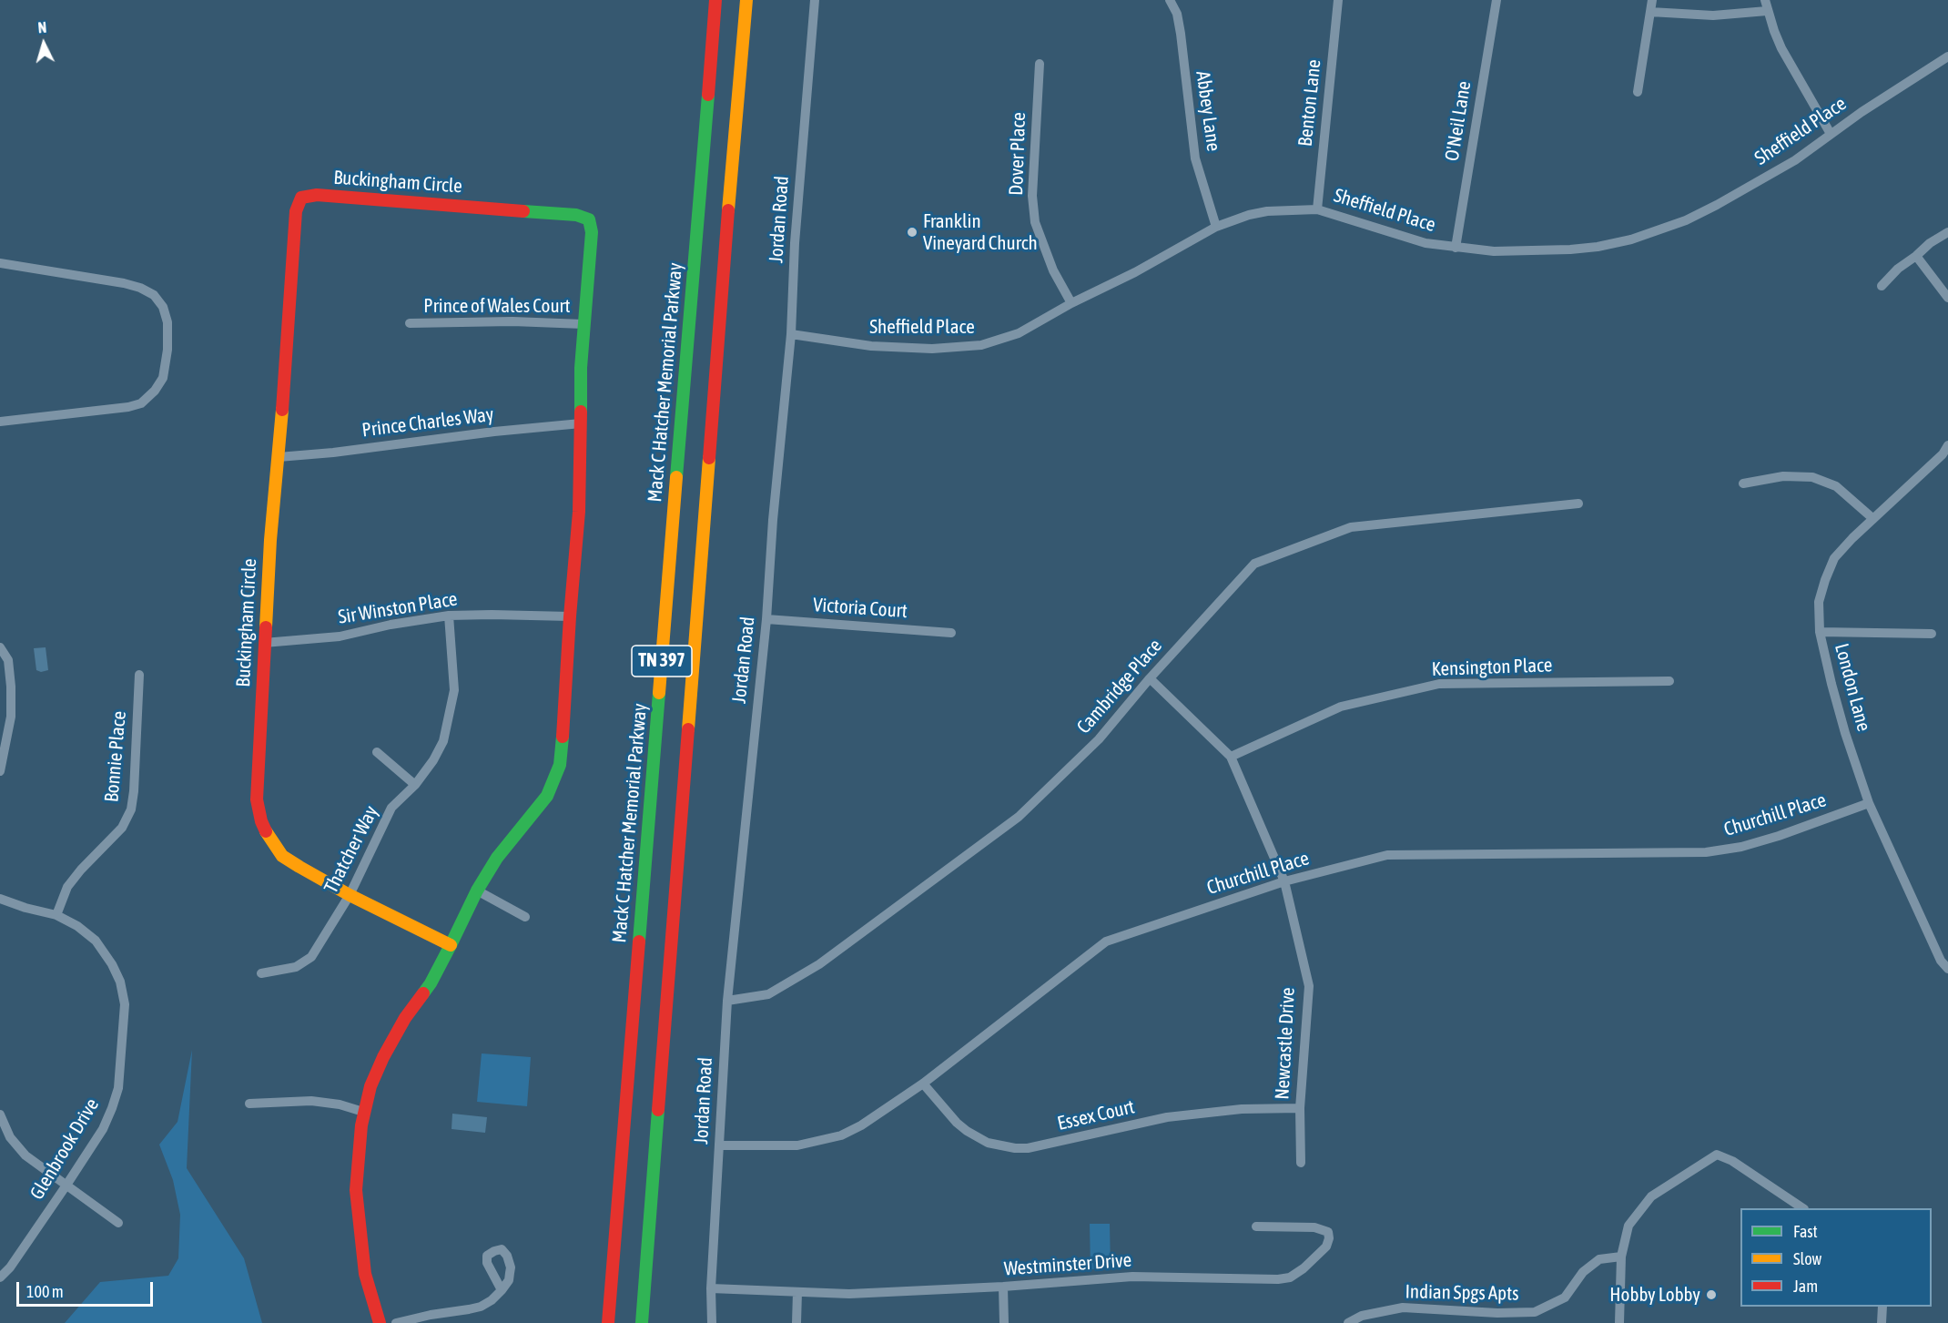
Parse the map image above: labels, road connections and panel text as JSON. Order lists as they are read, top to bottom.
{
  "streets": {
    "main road": ["Buckingham Circle", "Mack C Hatcher Memorial Parkway", "TN 397"],
    "street": [
      "Benton Lane",
      "Abbey Lane",
      "O'Neil Lane",
      "Sheffield Place",
      "Dover Place",
      "Jordan Road",
      "Prince of Wales Court",
      "Prince Charles Way",
      "Sir Winston Place",
      "Victoria Court",
      "Kensington Place",
      "Cambridge Place",
      "London Lane",
      "Bonnie Place",
      "Churchill Place",
      "Thatcher Way",
      "Newcastle Drive",
      "Essex Court",
      "Glenbrook Drive",
      "Westminster Drive",
      "Indian Spgs Apts"
    ]
  },
  "crossings": [
    ["Benton Lane", "Sheffield Place"],
    ["Abbey Lane", "Sheffield Place"],
    ["O'Neil Lane", "Sheffield Place"],
    ["Sheffield Place", "Dover Place"],
    ["Sheffield Place", "Jordan Road"],
    ["Buckingham Circle", "Prince of Wales Court"],
    ["Buckingham Circle", "Prince Charles Way"],
    ["Buckingham Circle", "Sir Winston Place"],
    ["Buckingham Circle", "Thatcher Way"],
    ["Jordan Road", "Victoria Court"],
    ["Jordan Road", "Cambridge Place"],
    ["Jordan Road", "Churchill Place"],
    ["Jordan Road", "Westminster Drive"],
    ["Sir Winston Place", "Thatcher Way"],
    ["Kensington Place", "Newcastle Drive"],
    ["Cambridge Place", "Newcastle Drive"],
    ["London Lane", "Churchill Place"],
    ["Bonnie Place", "Glenbrook Drive"],
    ["Churchill Place", "Newcastle Drive"],
    ["Churchill Place", "Essex Court"],
    ["Newcastle Drive", "Essex Court"]
  ],
  "places": ["Franklin Vineyard Church", "Hobby Lobby"],
  "legend": ["Fast", "Slow", "Jam"],
  "scale_bar": "100 m",
  "north": "top"
}
